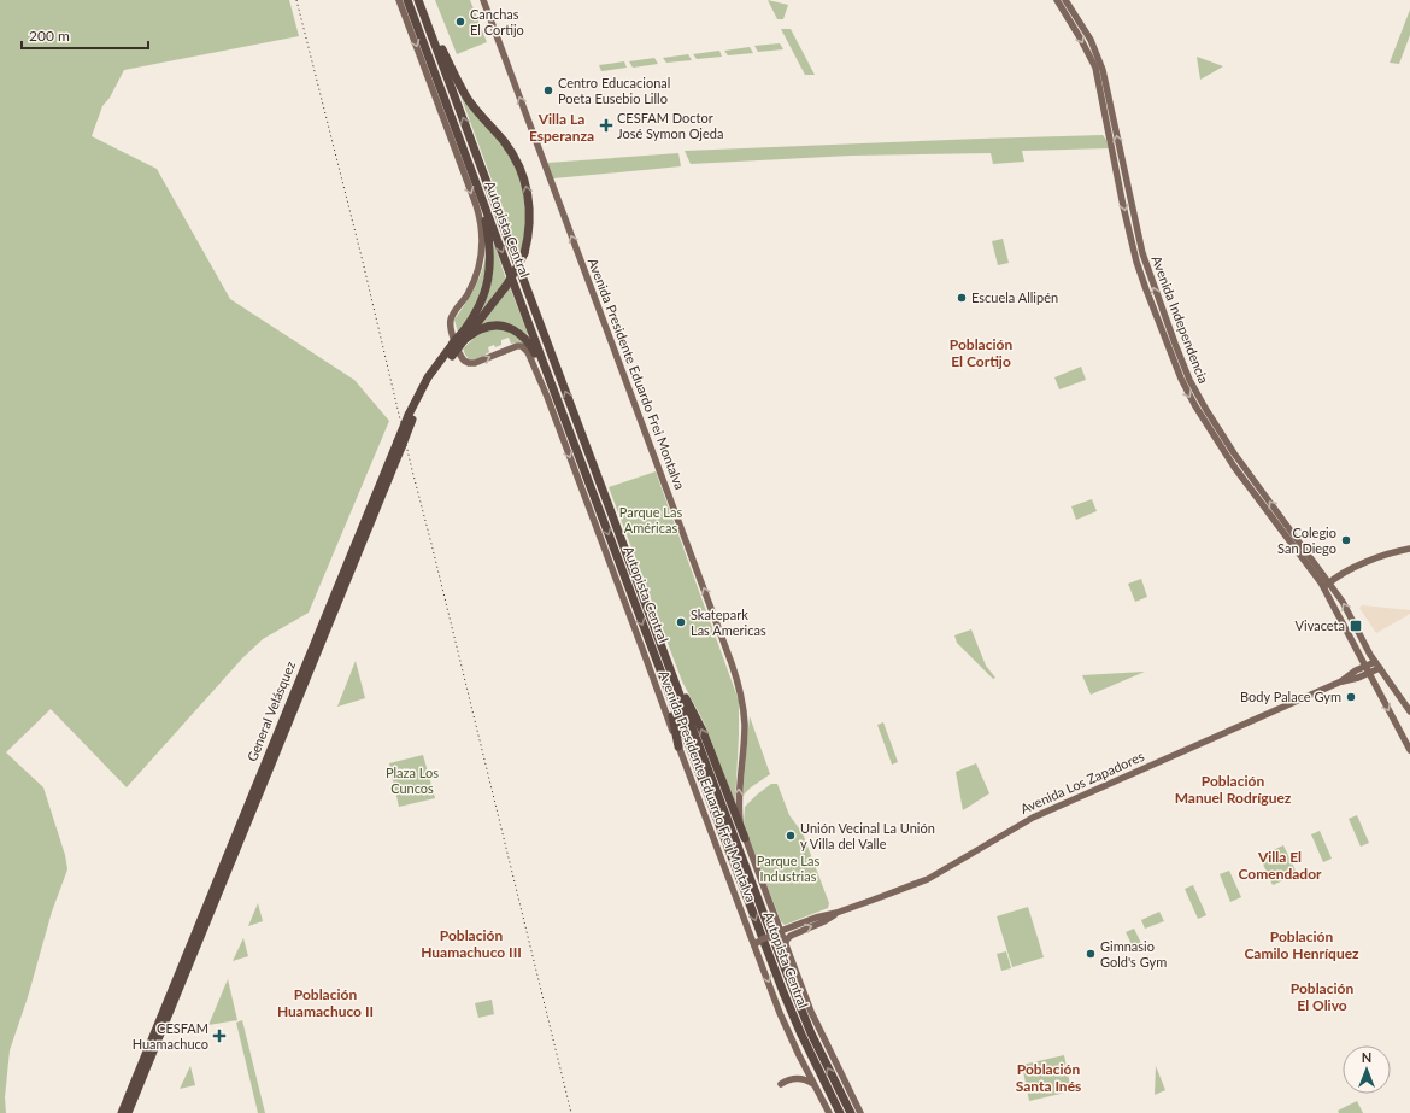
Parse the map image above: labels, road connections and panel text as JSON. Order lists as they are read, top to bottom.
{
  "streets": {
    "highway": ["Autopista Central", "General Velásquez"],
    "main road": ["Avenida Independencia", "Avenida Presidente Eduardo Frei Montalva", "Avenida Los Zapadores"]
  },
  "crossings": [
    ["Autopista Central", "General Velásquez"],
    ["Avenida Independencia", "Avenida Los Zapadores"],
    ["Avenida Presidente Eduardo Frei Montalva", "Avenida Los Zapadores"]
  ],
  "districts": [
    "Villa La Esperanza",
    "Población El Cortijo",
    "Población Manuel Rodríguez",
    "Villa El Comendador",
    "Población Huamachuco III",
    "Población Camilo Henríquez",
    "Población El Olivo",
    "Población Huamachuco II",
    "Población Santa Inés"
  ],
  "parks": ["Parque Las Américas", "Plaza Los Cuncos", "Parque Las Industrias"],
  "places": {
    "other": [
      "Canchas El Cortijo",
      "Centro Educacional Poeta Eusebio Lillo",
      "Escuela Allipén",
      "Colegio San Diego",
      "Skatepark Las Americas",
      "Body Palace Gym",
      "Unión Vecinal La Unión y Villa del Valle",
      "Gimnasio Gold's Gym"
    ],
    "health": ["CESFAM Doctor José Symon Ojeda", "CESFAM Huamachuco"],
    "transit": ["Vivaceta"]
  },
  "scale_bar": "200 m",
  "north": "top"
}
